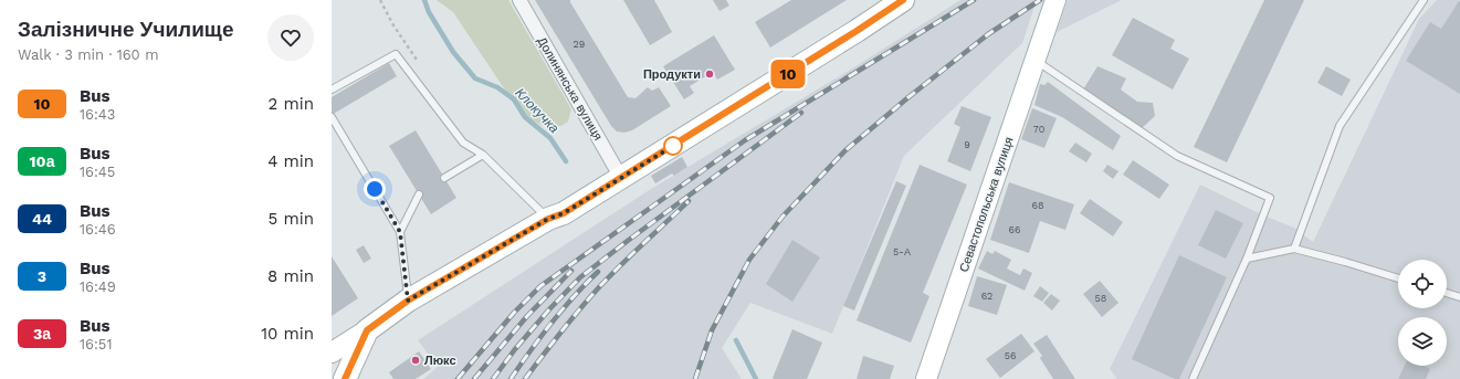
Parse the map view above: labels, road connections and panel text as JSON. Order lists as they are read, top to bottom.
{
  "streets": {
    "street": ["Долинянська вулиця", "Севастопольська вулиця"]
  },
  "water": ["Клокучка"],
  "places": ["Продукти", "Люкс"],
  "lines": ["bus line 10"],
  "house_numbers": [
    "29",
    "70",
    "9",
    "68",
    "66",
    "5-А",
    "62",
    "58",
    "56"
  ],
  "page": {
    "heading": ["Залізничне Училище", "Walk · 3 min · 160 m"],
    "on_map": "10",
    "list": [
      {
        "mark": "10",
        "name": "Bus",
        "note": "16:43",
        "value": "2 min"
      },
      {
        "mark": "10а",
        "name": "Bus",
        "note": "16:45",
        "value": "4 min"
      },
      {
        "mark": "44",
        "name": "Bus",
        "note": "16:46",
        "value": "5 min"
      },
      {
        "mark": "3",
        "name": "Bus",
        "note": "16:49",
        "value": "8 min"
      },
      {
        "mark": "3а",
        "name": "Bus",
        "note": "16:51",
        "value": "10 min"
      }
    ]
  }
}
